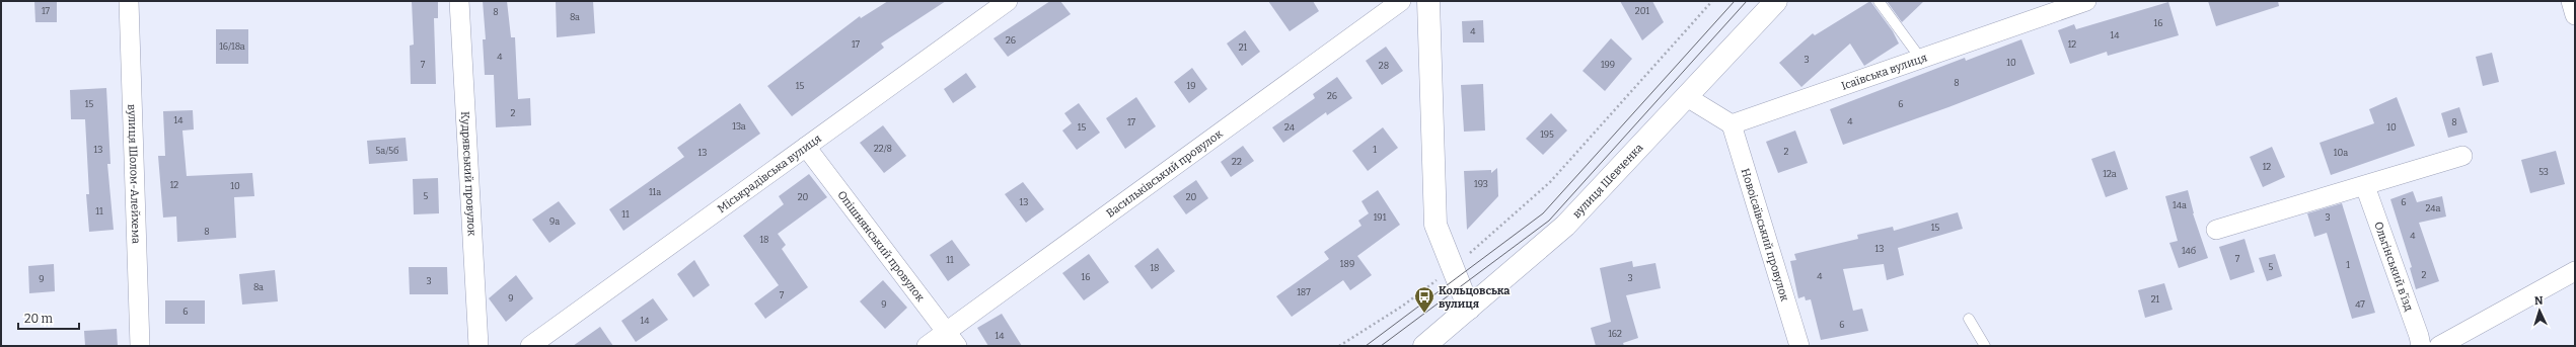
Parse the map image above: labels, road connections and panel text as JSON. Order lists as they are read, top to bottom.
{
  "streets": {
    "main road": ["вулиця Шевченка"],
    "street": [
      "Ісаївська вулиця",
      "Міськрадівська вулиця",
      "вулиця Шолом-Алейхема",
      "Кудрявський провулок",
      "Васильківський провулок",
      "Новоісаївський провулок",
      "Опішнянський провулок",
      "Ольгінський в’їзд"
    ]
  },
  "crossings": [
    ["Ісаївська вулиця", "Новоісаївський провулок"],
    ["Міськрадівська вулиця", "Опішнянський провулок"],
    ["Васильківський провулок", "Опішнянський провулок"]
  ],
  "places": {
    "bus stop": ["Кольцовська вулиця"]
  },
  "house_numbers": [
    "17",
    "201",
    "8",
    "8а",
    "16",
    "4",
    "14",
    "26",
    "17",
    "12",
    "16/18а",
    "21",
    "4",
    "3",
    "10",
    "7",
    "199",
    "28",
    "8",
    "15",
    "19",
    "26",
    "15",
    "6",
    "2",
    "14",
    "4",
    "17",
    "8",
    "13а",
    "15",
    "24",
    "10",
    "195",
    "22/8",
    "13",
    "1",
    "5а/5б",
    "2",
    "13",
    "10а",
    "22",
    "12",
    "53",
    "12а",
    "193",
    "12",
    "10",
    "11а",
    "5",
    "20",
    "20",
    "13",
    "6",
    "14а",
    "24а",
    "11",
    "11",
    "191",
    "3",
    "9а",
    "15",
    "8",
    "4",
    "18",
    "13",
    "14б",
    "7",
    "11",
    "189",
    "1",
    "5",
    "18",
    "2",
    "4",
    "16",
    "3",
    "9",
    "3",
    "8а",
    "187",
    "7",
    "9",
    "21",
    "9",
    "47",
    "6",
    "14",
    "6",
    "162",
    "14"
  ],
  "scale_bar": "20 m",
  "north": "top"
}
